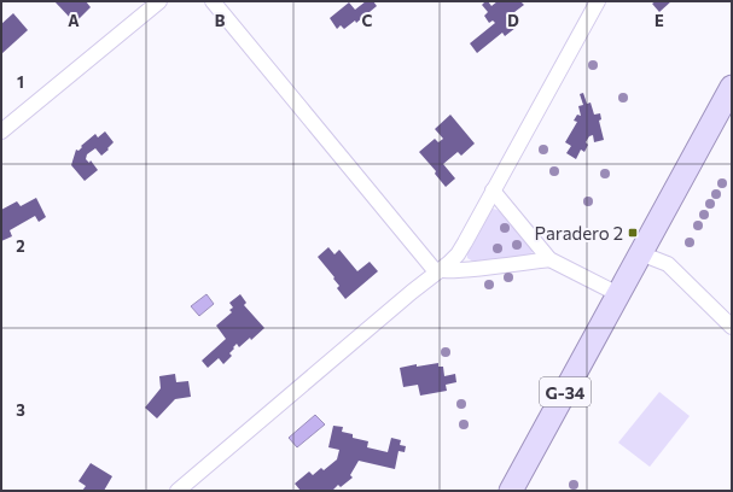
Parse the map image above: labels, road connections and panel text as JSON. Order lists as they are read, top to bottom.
{
  "streets": {
    "main road": ["G-34"]
  },
  "places": {
    "transit": ["Paradero 2"]
  },
  "grid": {
    "columns": [
      "A",
      "B",
      "C",
      "D",
      "E"
    ],
    "rows": ["1", "2", "3"]
  }
}
